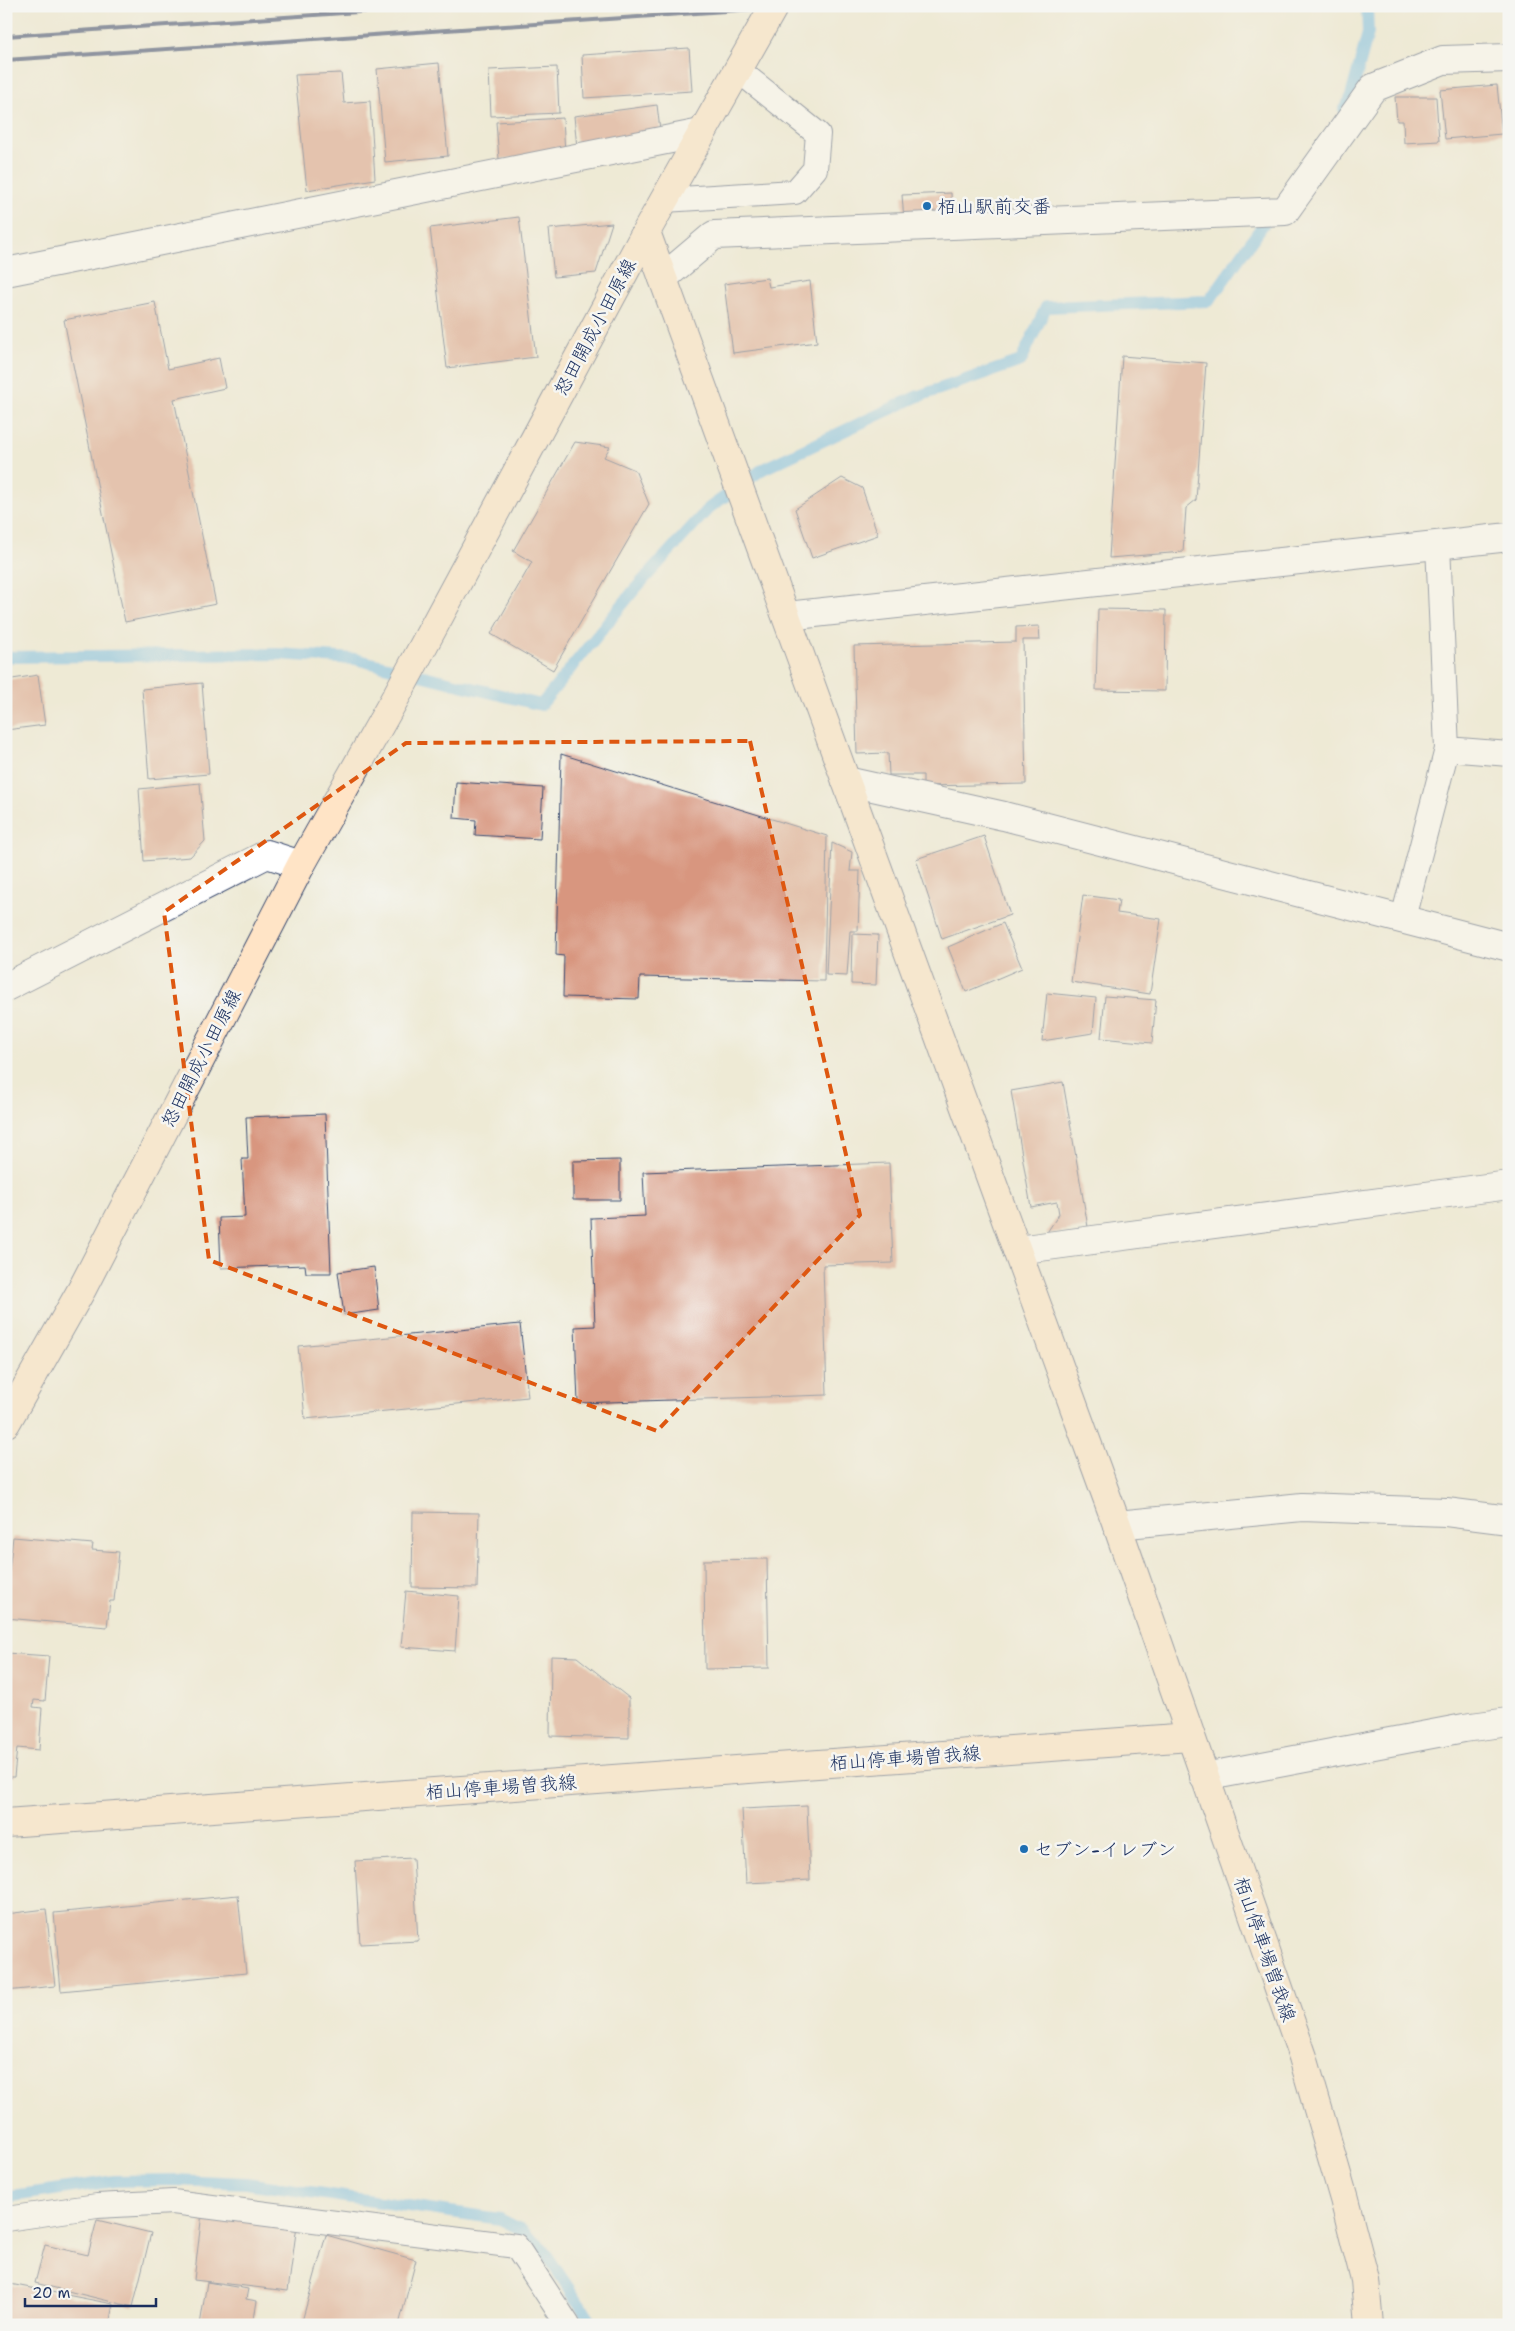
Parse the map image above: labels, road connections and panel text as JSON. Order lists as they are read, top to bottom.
{
  "streets": {
    "main road": ["怒田開成小田原線", "栢山停車場曽我線"]
  },
  "places": ["栢山駅前交番", "セブン-イレブン"],
  "scale_bar": "20 m"
}
